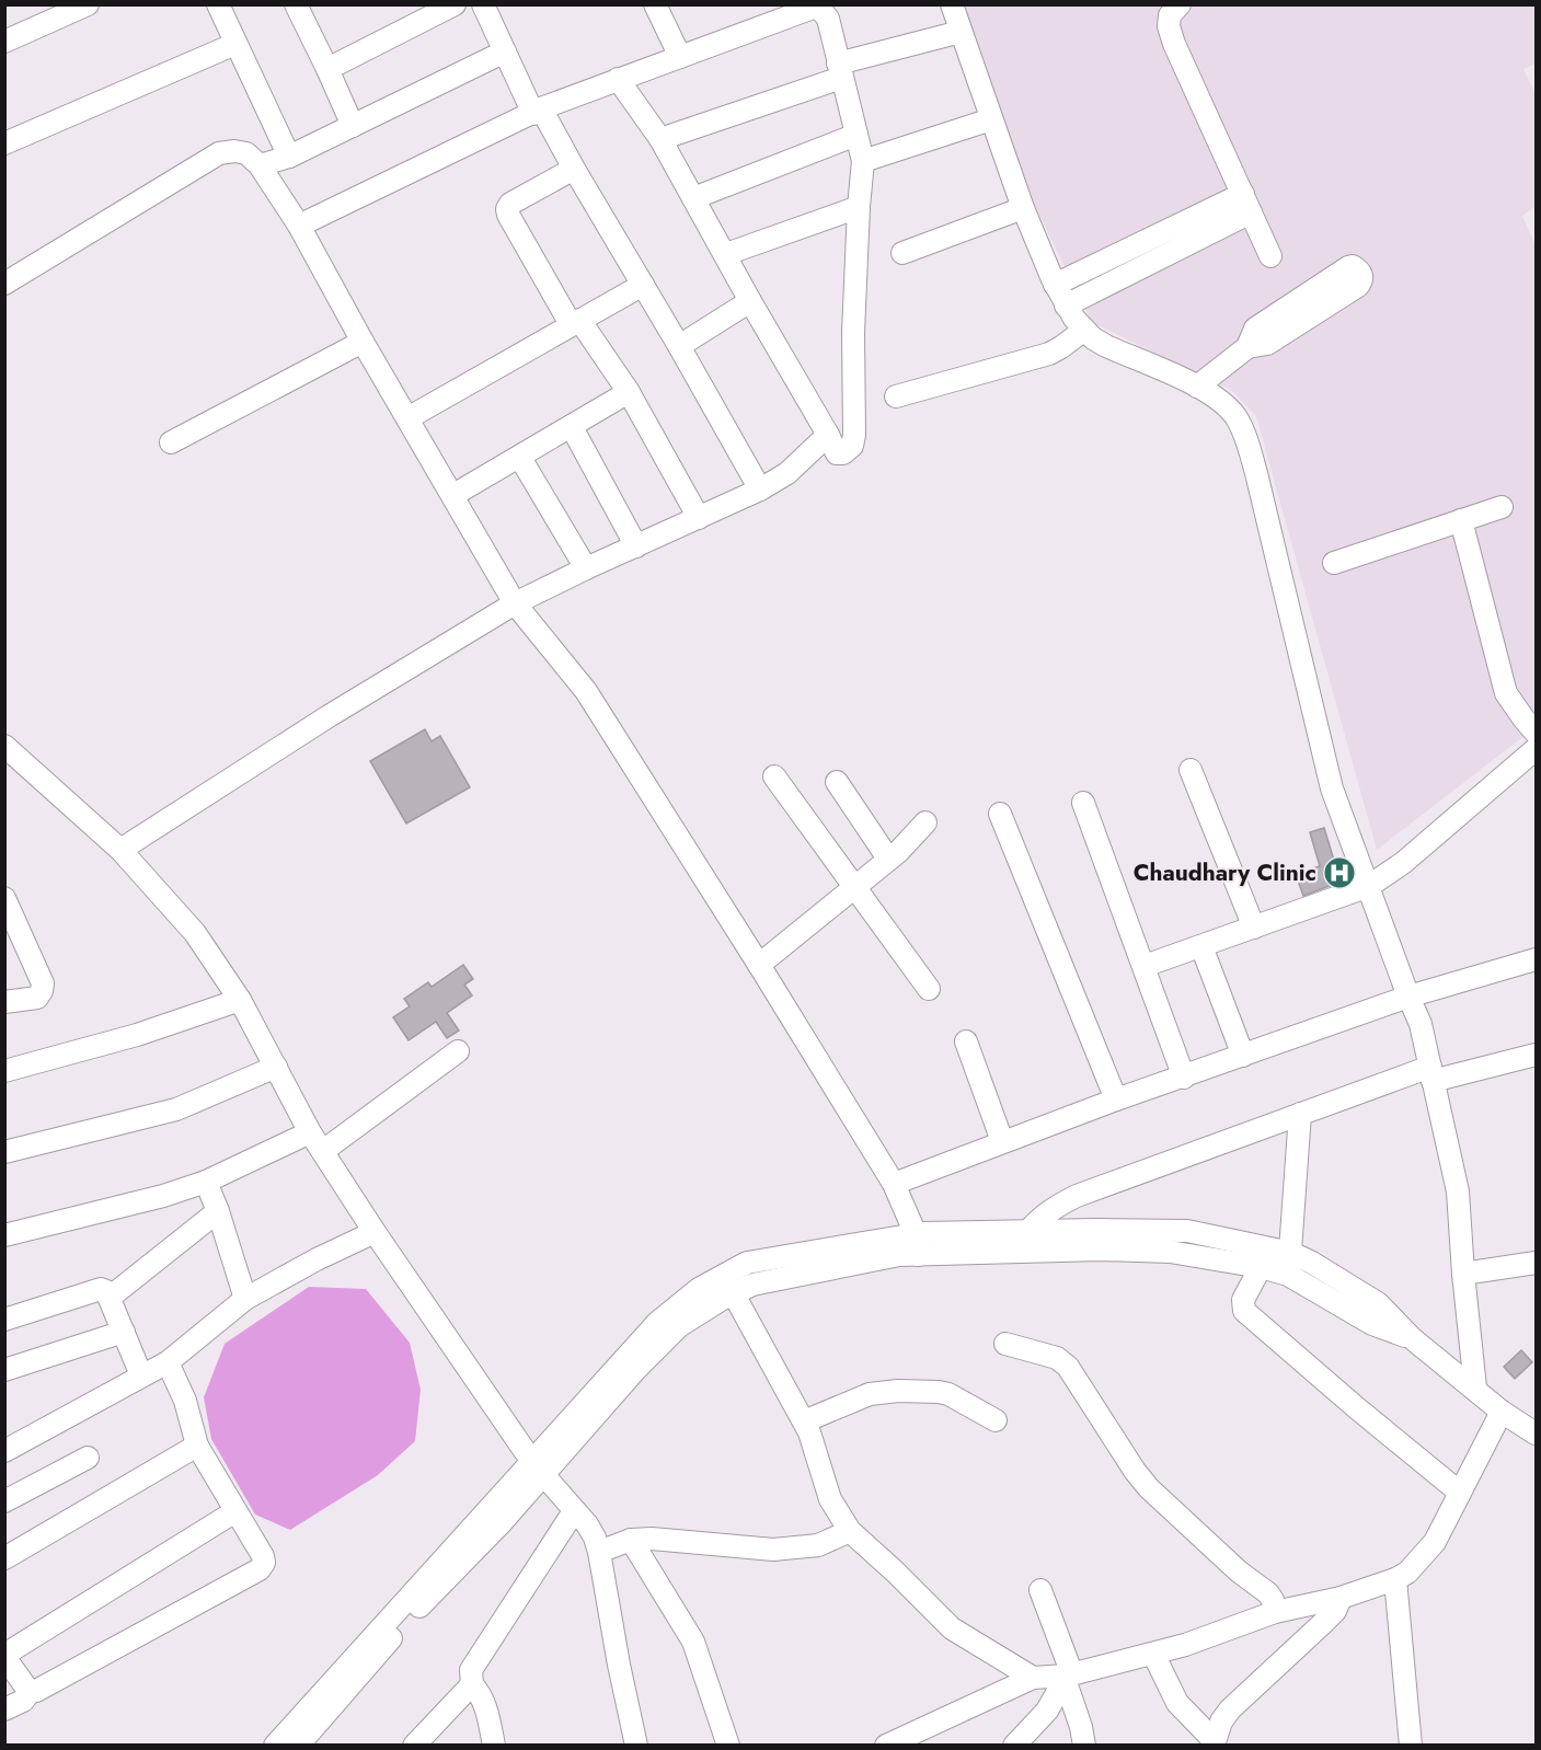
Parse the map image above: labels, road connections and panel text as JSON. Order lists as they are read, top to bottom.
{
  "places": {
    "hospital": ["Chaudhary Clinic"]
  }
}
